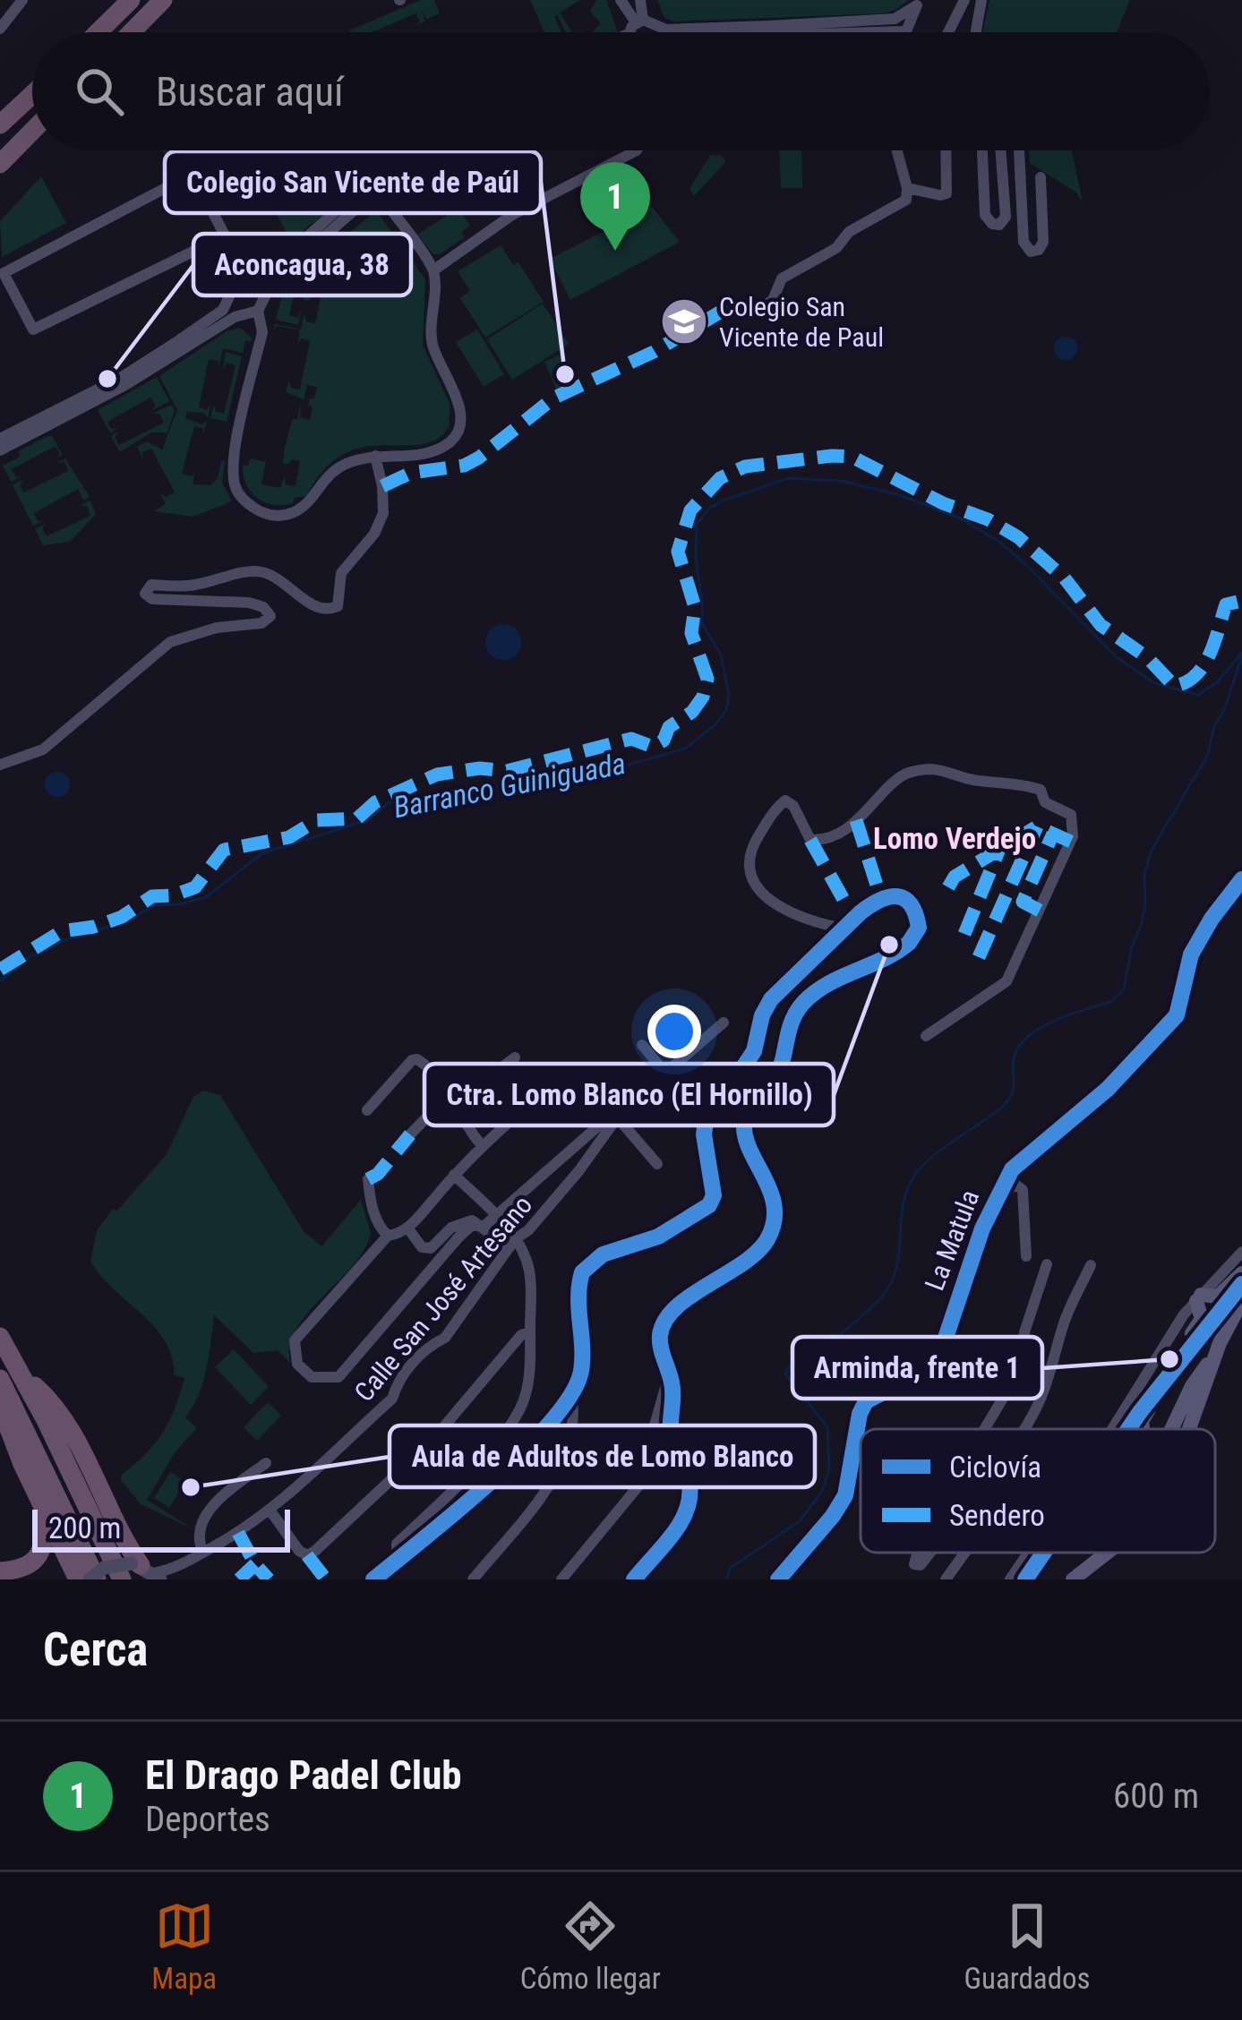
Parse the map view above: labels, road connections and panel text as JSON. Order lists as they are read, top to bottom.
{
  "streets": {
    "street": ["La Matula", "Calle San José Artesano"]
  },
  "districts": ["Lomo Verdejo"],
  "water": ["Barranco Guiniguada"],
  "places": {
    "school or university": ["Colegio San Vicente de Paul"],
    "other": [
      "Colegio San Vicente de Paúl",
      "Aconcagua, 38",
      "Ctra. Lomo Blanco (El Hornillo)",
      "Arminda, frente 1",
      "Aula de Adultos de Lomo Blanco"
    ]
  },
  "legend": ["Ciclovía", "Sendero"],
  "scale_bar": "200 m",
  "page": {
    "search": "Buscar aquí",
    "pins": "1",
    "scale": "200 m",
    "heading": "Cerca",
    "list": [
      {
        "mark": "1",
        "name": "El Drago Padel Club",
        "note": "Deportes",
        "value": "600 m"
      }
    ],
    "nav": ["Mapa", "Cómo llegar", "Guardados"]
  }
}
